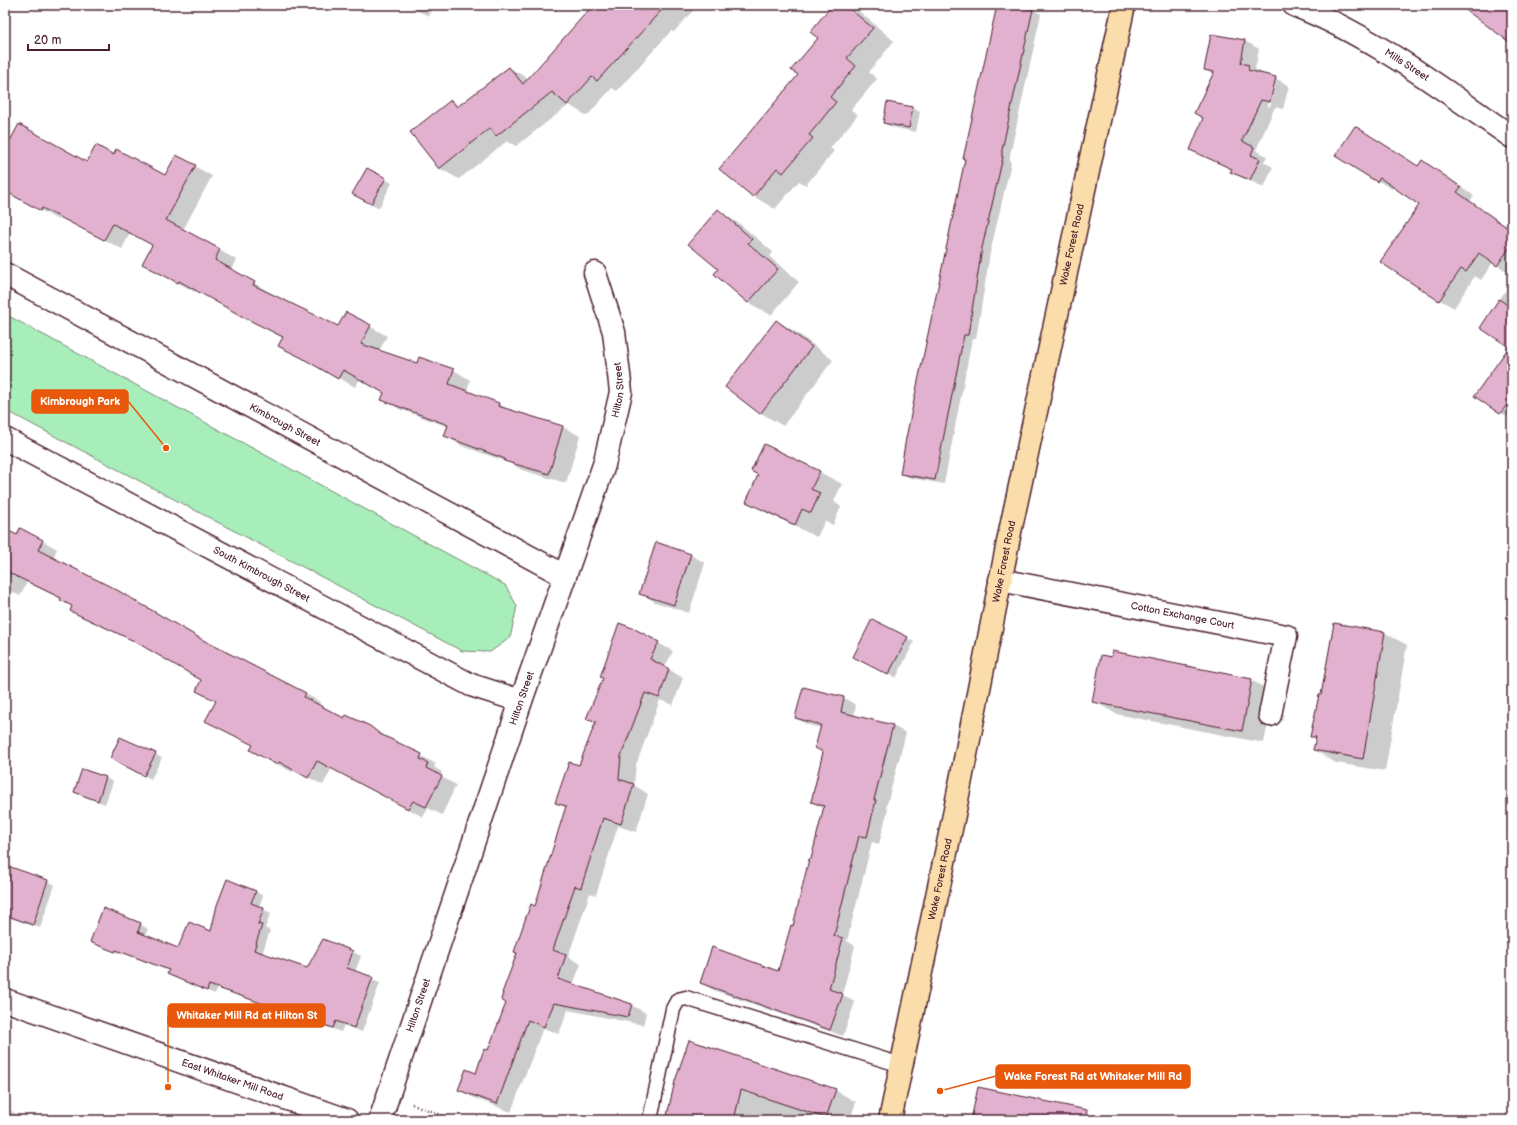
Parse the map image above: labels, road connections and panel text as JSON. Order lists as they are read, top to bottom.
{
  "streets": {
    "main road": ["Wake Forest Road"],
    "street": [
      "Mills Street",
      "Hilton Street",
      "Kimbrough Street",
      "South Kimbrough Street",
      "Cotton Exchange Court",
      "East Whitaker Mill Road"
    ]
  },
  "crossings": [
    ["Wake Forest Road", "Cotton Exchange Court"],
    ["Hilton Street", "Kimbrough Street"],
    ["Hilton Street", "South Kimbrough Street"]
  ],
  "places": ["Kimbrough Park", "Whitaker Mill Rd at Hilton St", "Wake Forest Rd at Whitaker Mill Rd"],
  "scale_bar": "20 m"
}
